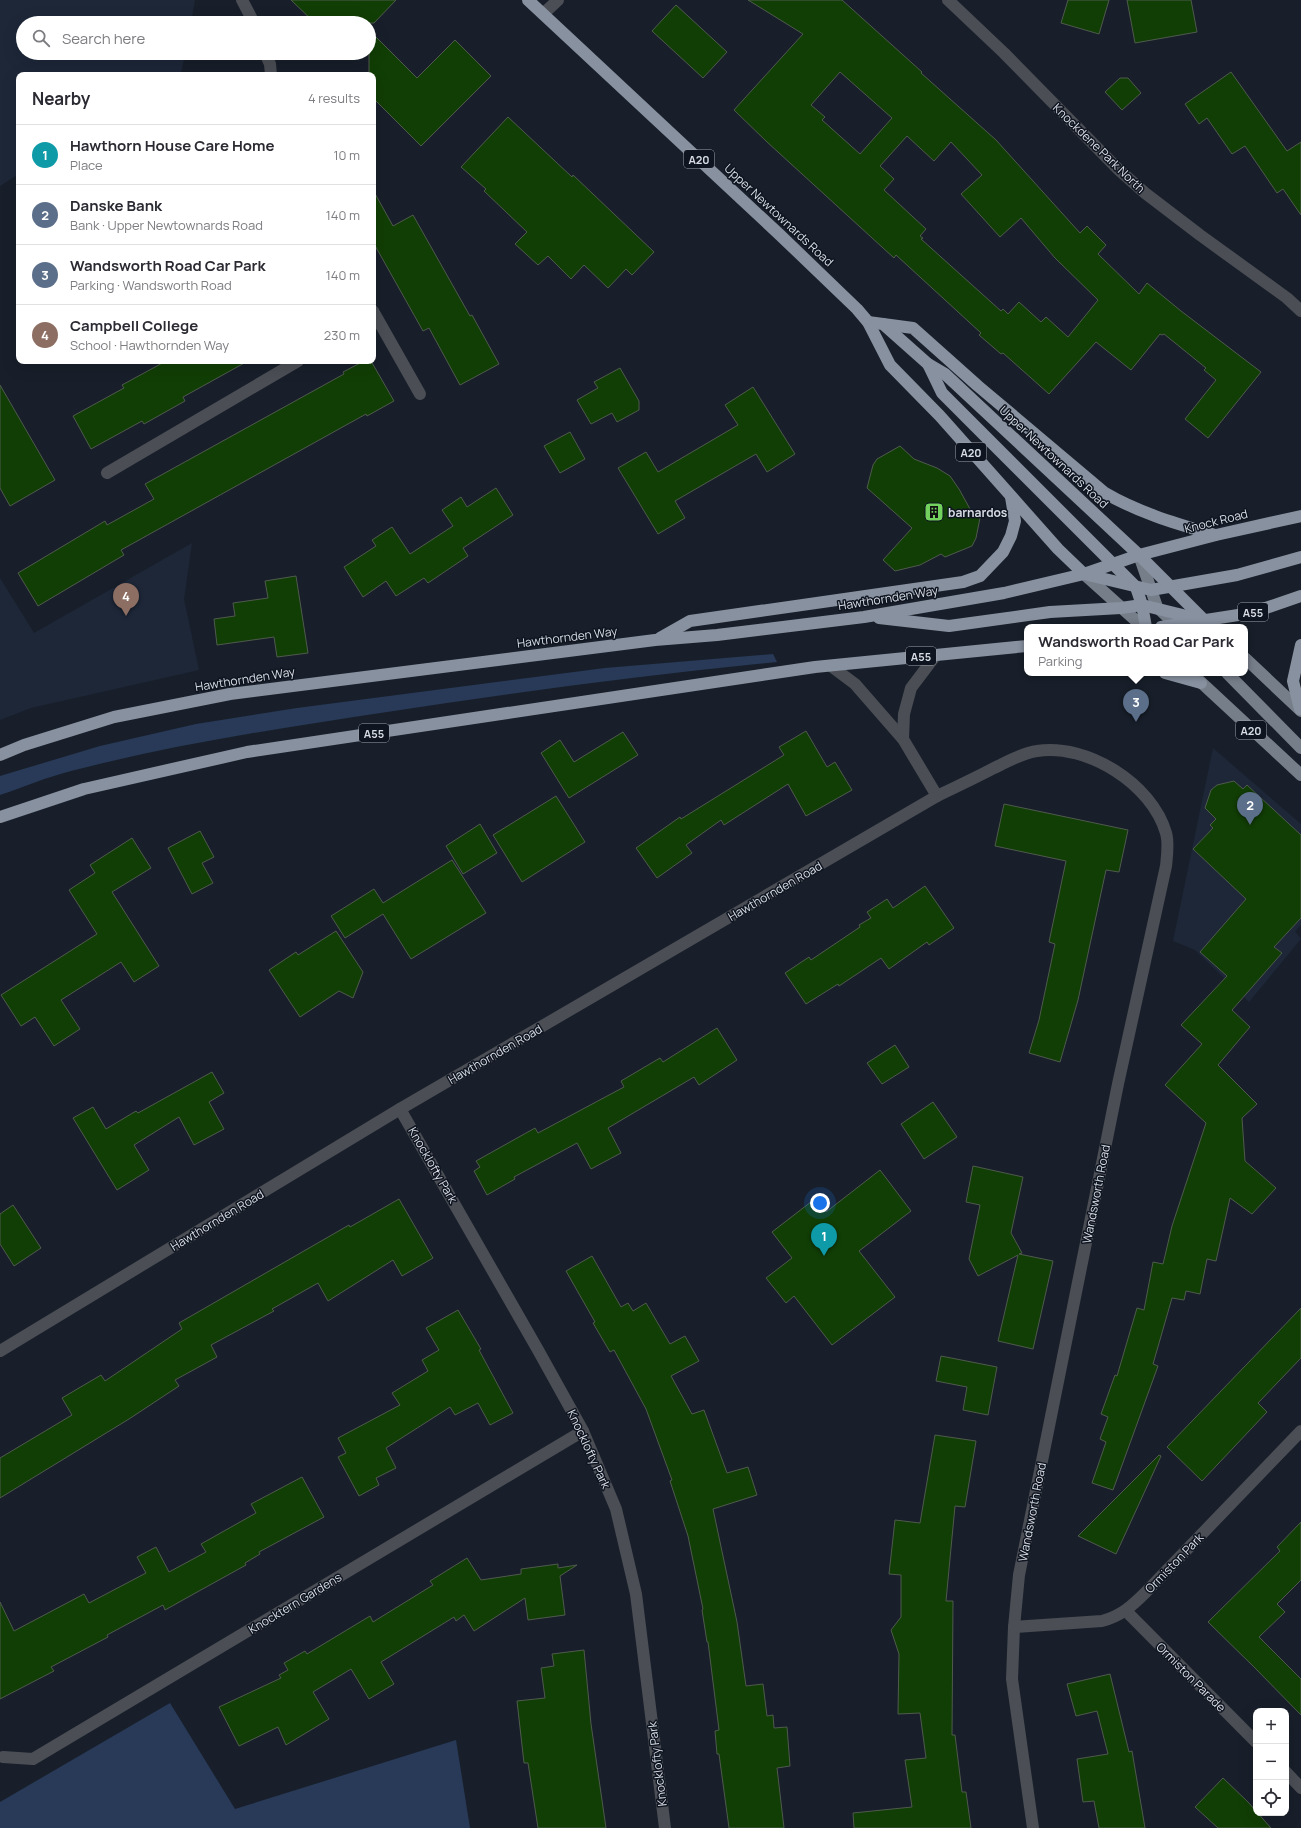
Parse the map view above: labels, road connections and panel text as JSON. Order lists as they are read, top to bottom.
{
  "streets": {
    "highway": [
      "A20",
      "Upper Newtownards Road",
      "Knock Road",
      "Hawthornden Way",
      "A55"
    ],
    "street": [
      "Knockdene Park North",
      "Hawthornden Road",
      "Knocklofty Park",
      "Wandsworth Road",
      "Ormiston Park",
      "Knocktern Gardens",
      "Ormiston Parade"
    ]
  },
  "crossings": [
    ["Upper Newtownards Road", "Knock Road"],
    ["Upper Newtownards Road", "Hawthornden Way"],
    ["Upper Newtownards Road", "A55"],
    ["Knock Road", "Hawthornden Way"],
    ["Hawthornden Road", "Knocklofty Park"],
    ["Hawthornden Road", "Wandsworth Road"],
    ["Knocklofty Park", "Knocktern Gardens"],
    ["Wandsworth Road", "Ormiston Park"],
    ["Ormiston Park", "Ormiston Parade"]
  ],
  "places": {
    "building": ["barnardos"]
  },
  "page": {
    "search": "Search here",
    "heading": ["Nearby", "4 results"],
    "list": [
      {
        "mark": "1",
        "name": "Hawthorn House Care Home",
        "note": "Place",
        "value": "10 m"
      },
      {
        "mark": "2",
        "name": "Danske Bank",
        "note": "Bank · Upper Newtownards Road",
        "value": "140 m"
      },
      {
        "mark": "3",
        "name": "Wandsworth Road Car Park",
        "note": "Parking · Wandsworth Road",
        "value": "140 m"
      },
      {
        "mark": "4",
        "name": "Campbell College",
        "note": "School · Hawthornden Way",
        "value": "230 m"
      }
    ],
    "pins": [
      "4",
      "3",
      "2",
      "1"
    ],
    "popup": ["Wandsworth Road Car Park", "Parking"],
    "map_buttons": ["+", "−"]
  }
}
